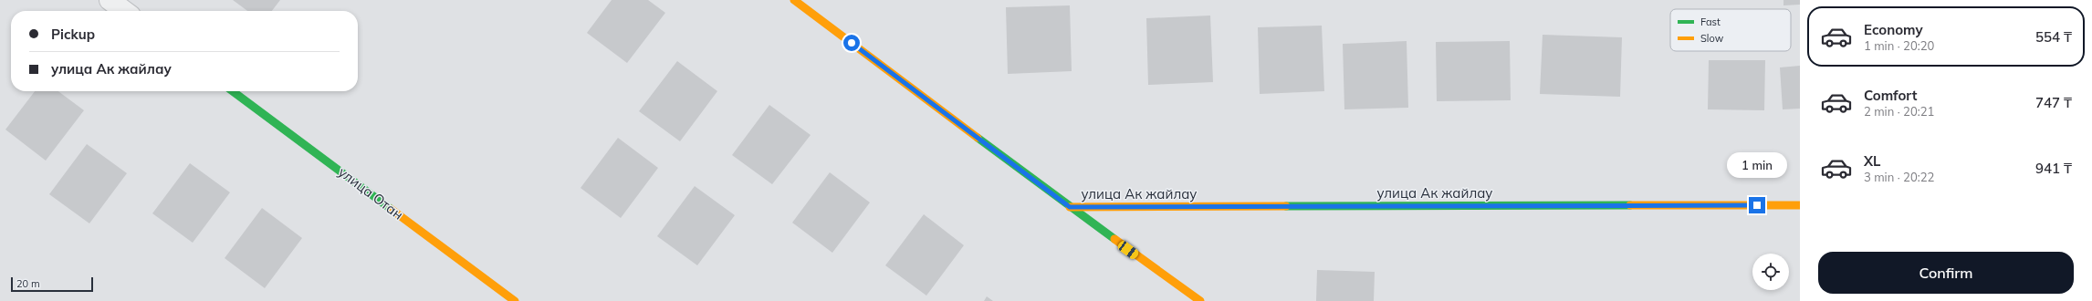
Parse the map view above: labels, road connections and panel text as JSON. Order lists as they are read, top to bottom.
{
  "streets": {
    "street": ["улица Отан", "улица Ак жайлау"]
  },
  "legend": ["Fast", "Slow"],
  "scale_bar": "20 m",
  "page": {
    "list": [
      {
        "name": "Economy",
        "note": "1 min · 20:20",
        "value": "554 ₸"
      },
      {
        "name": "Comfort",
        "note": "2 min · 20:21",
        "value": "747 ₸"
      },
      {
        "name": "XL",
        "note": "3 min · 20:22",
        "value": "941 ₸"
      }
    ],
    "banner": ["Pickup", "улица Ак жайлау"],
    "bubble": "1 min",
    "buttons": "Confirm",
    "scale": "20 m"
  }
}
